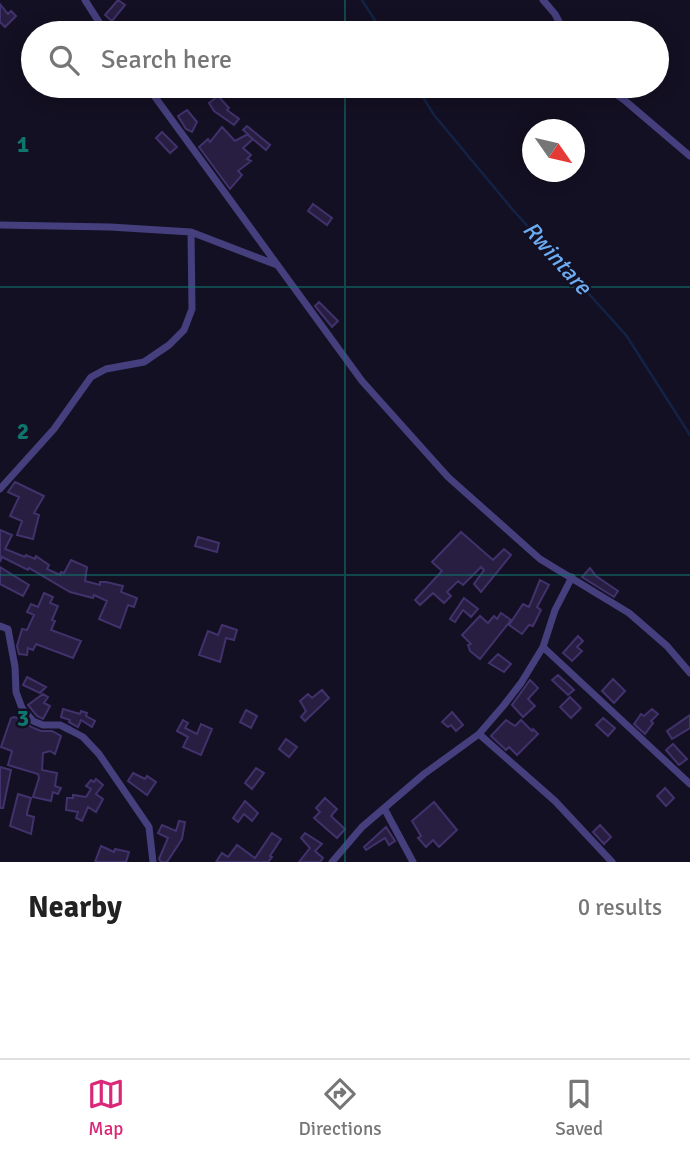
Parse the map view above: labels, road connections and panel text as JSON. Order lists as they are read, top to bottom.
{
  "water": ["Rwintare"],
  "north": "bottom right",
  "page": {
    "search": "Search here",
    "heading": ["Nearby", "0 results"],
    "nav": ["Map", "Directions", "Saved"]
  },
  "grid": {
    "rows": ["1", "2", "3"]
  }
}
